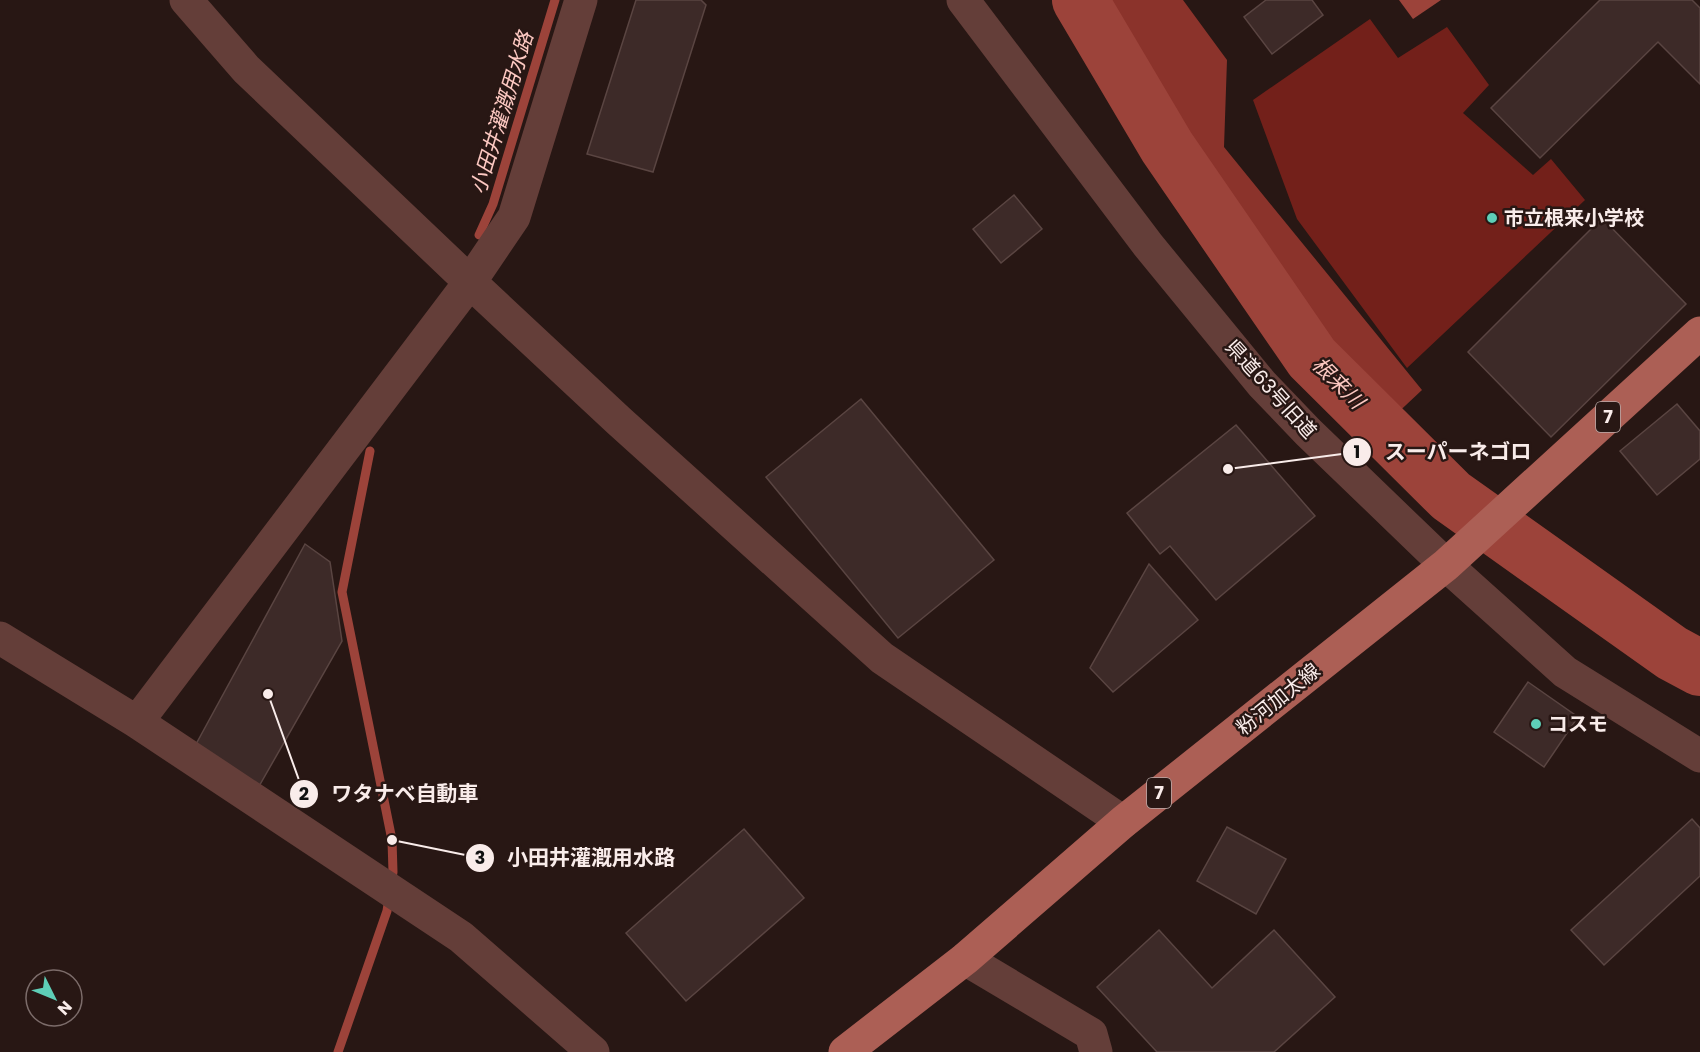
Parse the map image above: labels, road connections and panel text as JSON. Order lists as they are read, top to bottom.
{
  "streets": {
    "main road": ["7", "粉河加太線"],
    "street": ["県道63号旧道"]
  },
  "crossings": [
    ["県道63号旧道", "粉河加太線"]
  ],
  "water": ["小田井灌漑用水路", "根来川"],
  "places": [
    "市立根来小学校",
    "スーパーネゴロ",
    "ワタナベ自動車",
    "コスモ",
    "小田井灌漑用水路"
  ],
  "north": "bottom right"
}
